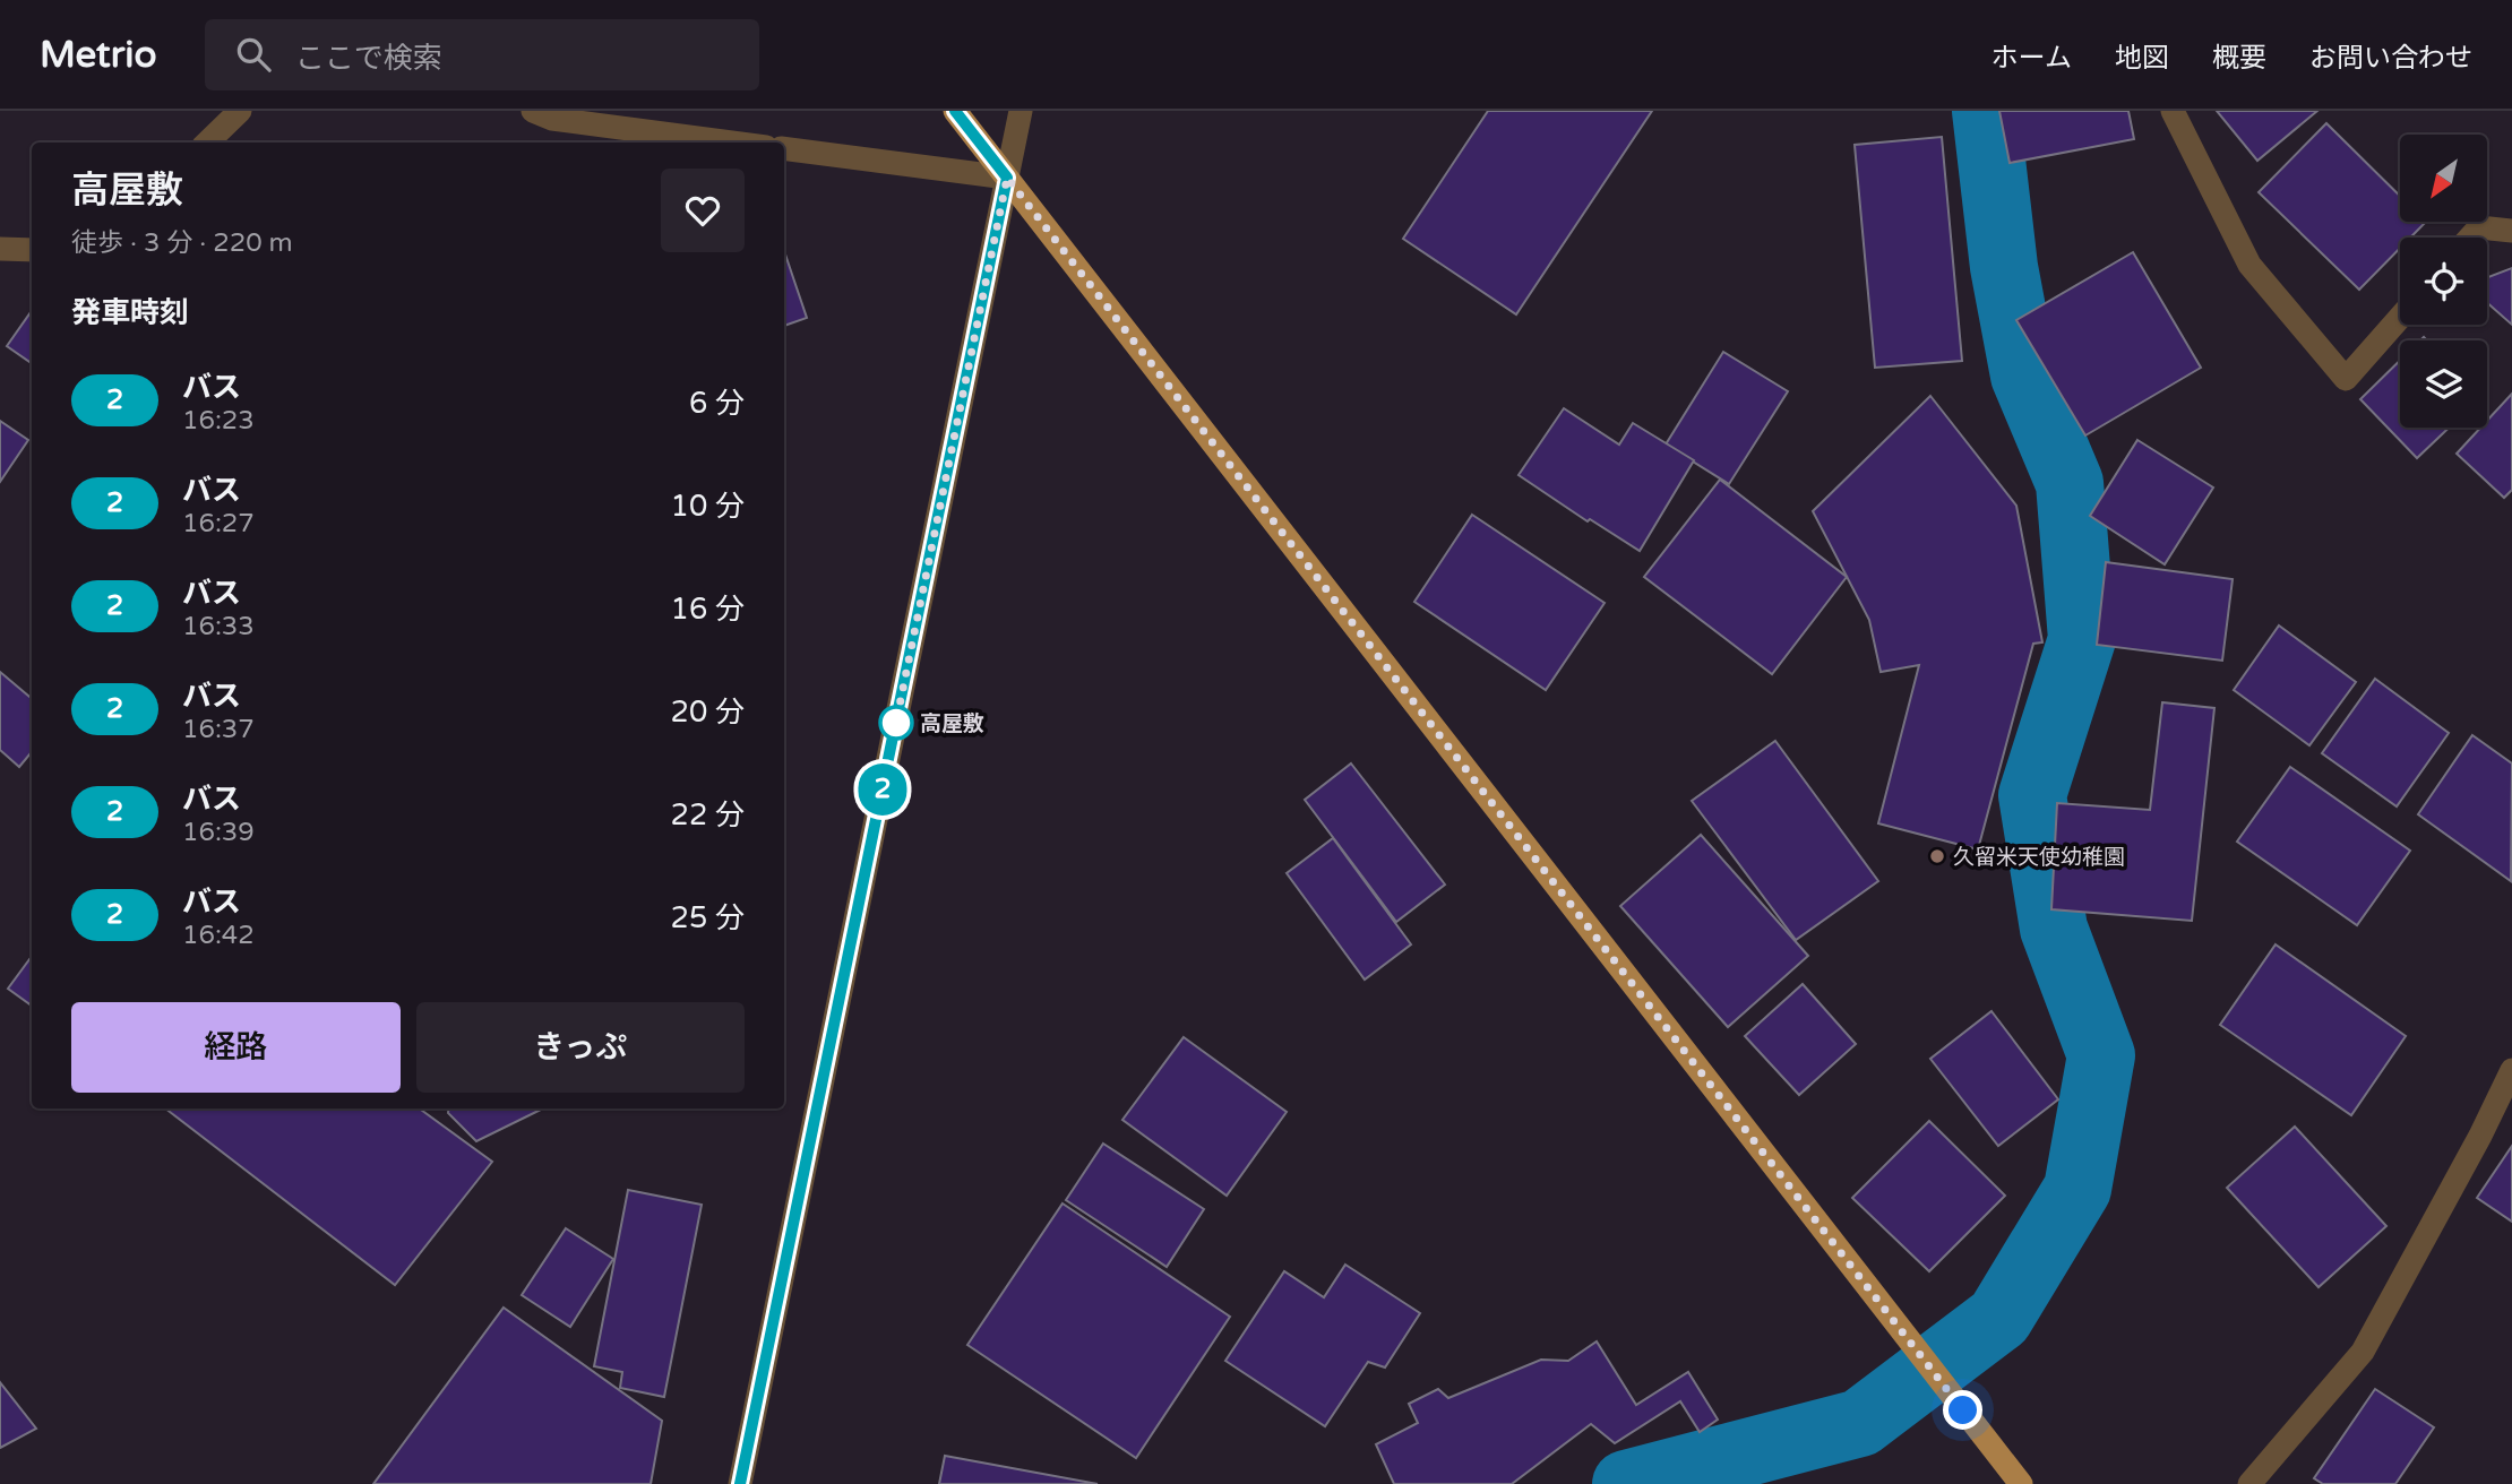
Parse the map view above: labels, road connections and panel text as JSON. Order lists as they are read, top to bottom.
{
  "places": ["高屋敷", "久留米天使幼稚園"],
  "lines": ["bus line 2"],
  "north": "bottom left",
  "page": {
    "header": "Metrio",
    "search": "ここで検索",
    "nav": [
      "ホーム",
      "地図",
      "概要",
      "お問い合わせ"
    ],
    "on_map": "2",
    "heading": [
      ["高屋敷", "徒歩 · 3 分 · 220 m"],
      "発車時刻"
    ],
    "list": [
      {
        "mark": "2",
        "name": "バス",
        "note": "16:23",
        "value": "6 分"
      },
      {
        "mark": "2",
        "name": "バス",
        "note": "16:27",
        "value": "10 分"
      },
      {
        "mark": "2",
        "name": "バス",
        "note": "16:33",
        "value": "16 分"
      },
      {
        "mark": "2",
        "name": "バス",
        "note": "16:37",
        "value": "20 分"
      },
      {
        "mark": "2",
        "name": "バス",
        "note": "16:39",
        "value": "22 分"
      },
      {
        "mark": "2",
        "name": "バス",
        "note": "16:42",
        "value": "25 分"
      }
    ],
    "buttons": ["経路", "きっぷ"]
  }
}
